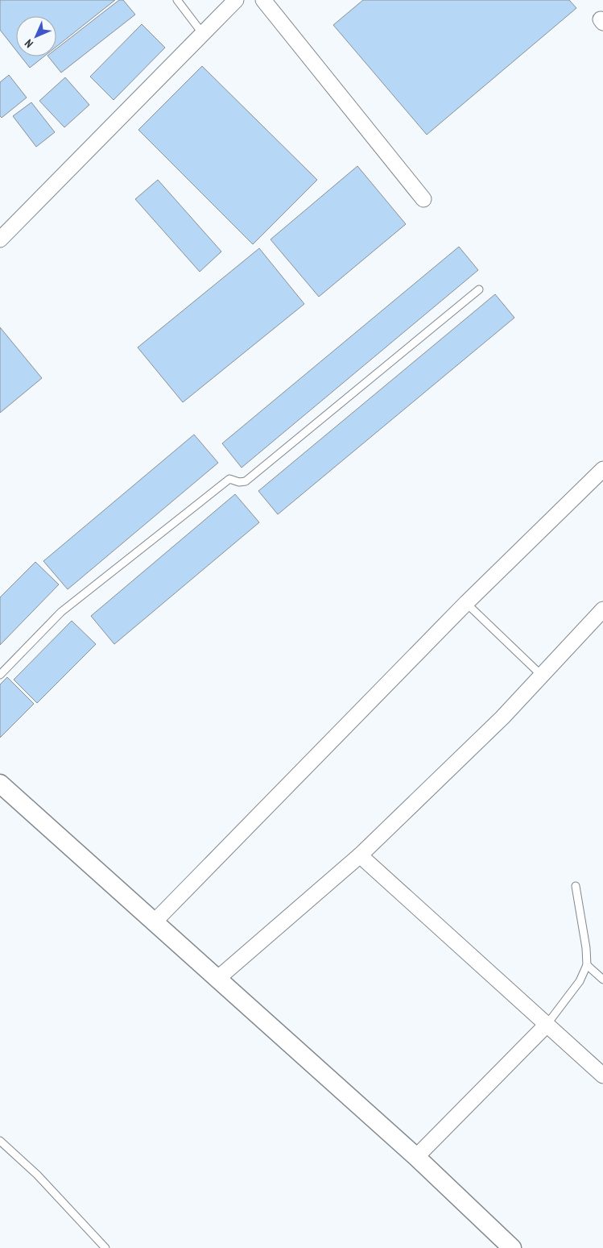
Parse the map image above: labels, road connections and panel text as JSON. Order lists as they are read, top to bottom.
{
  "north": "bottom left"
}
